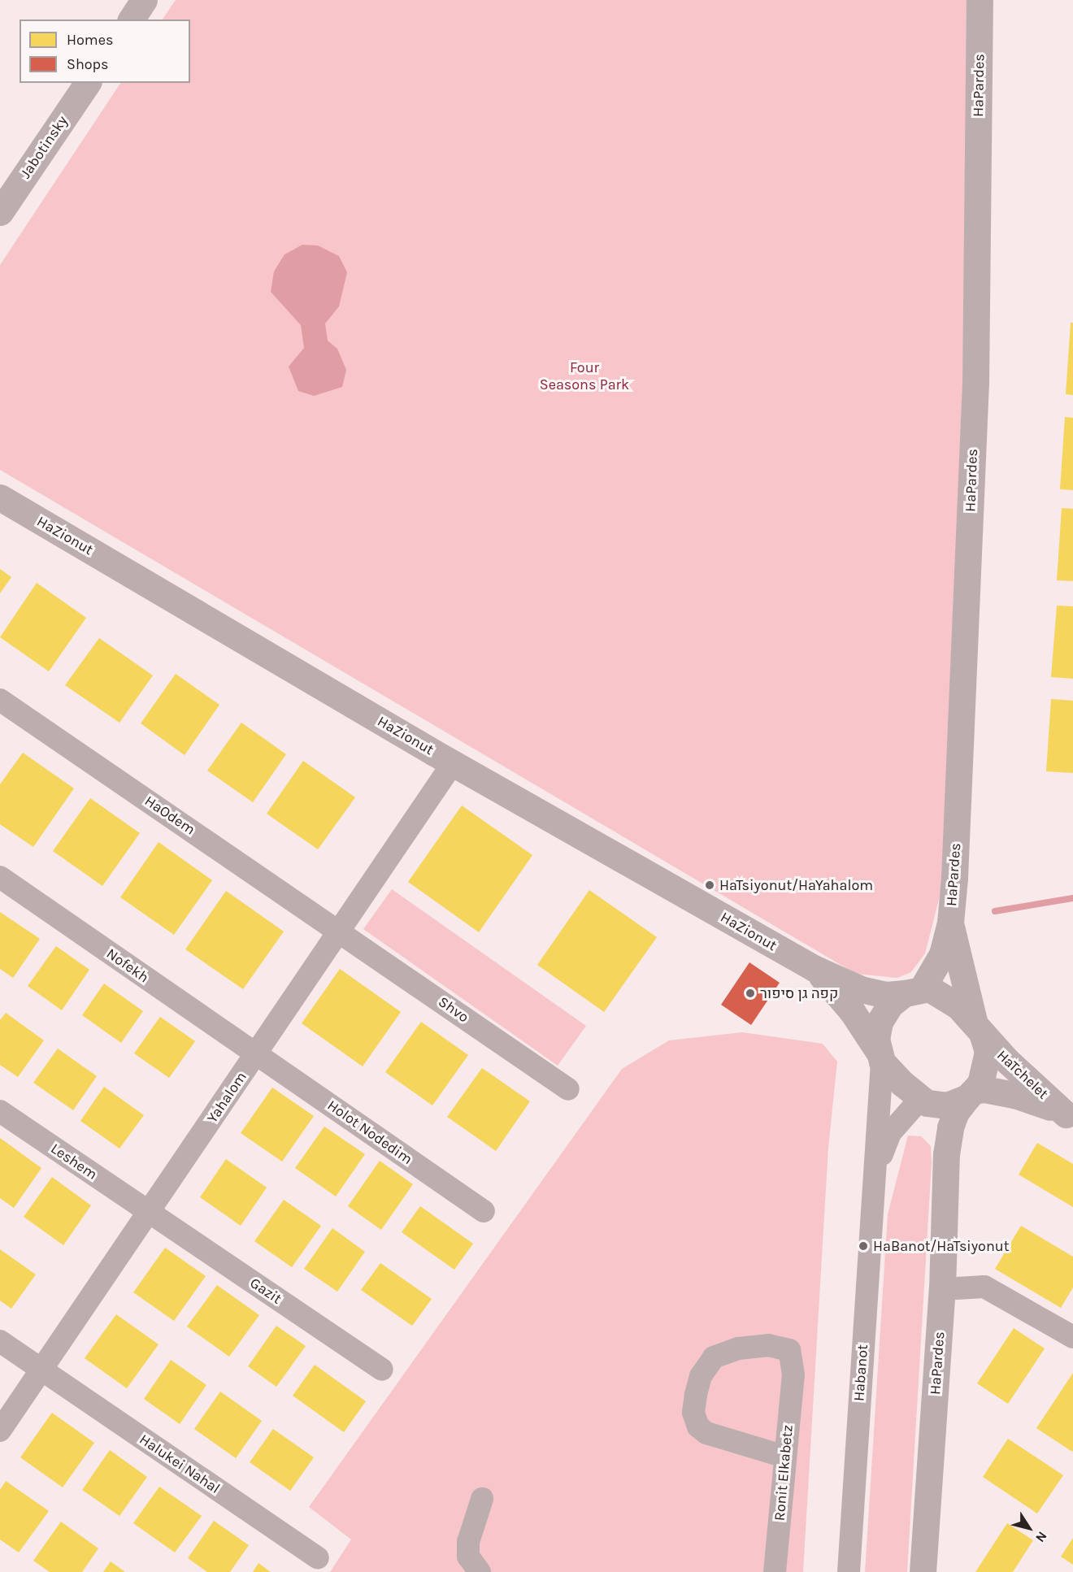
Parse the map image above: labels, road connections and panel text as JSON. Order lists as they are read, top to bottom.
{
  "streets": {
    "street": [
      "HaPardes",
      "Jabotinsky",
      "HaZionut",
      "HaOdem",
      "Nofekh",
      "Shvo",
      "HaTchelet",
      "Yahalom",
      "Holot Nodedim",
      "Leshem",
      "Gazit",
      "Habanot",
      "Halukei Nahal",
      "Ronit Elkabetz"
    ]
  },
  "crossings": [
    ["HaPardes", "HaZionut"],
    ["HaPardes", "HaTchelet"],
    ["HaPardes", "Habanot"],
    ["HaZionut", "HaTchelet"],
    ["HaZionut", "Yahalom"],
    ["HaZionut", "Habanot"],
    ["HaOdem", "Shvo"],
    ["HaOdem", "Yahalom"],
    ["Nofekh", "Yahalom"],
    ["Nofekh", "Holot Nodedim"],
    ["Shvo", "Yahalom"],
    ["HaTchelet", "Habanot"],
    ["Yahalom", "Holot Nodedim"],
    ["Yahalom", "Leshem"],
    ["Yahalom", "Gazit"],
    ["Yahalom", "Halukei Nahal"],
    ["Leshem", "Gazit"]
  ],
  "parks": ["Four Seasons Park"],
  "places": ["HaTsiyonut/HaYahalom", "קפה גן סיפור", "HaBanot/HaTsiyonut"],
  "legend": ["Homes", "Shops"],
  "north": "bottom right"
}
